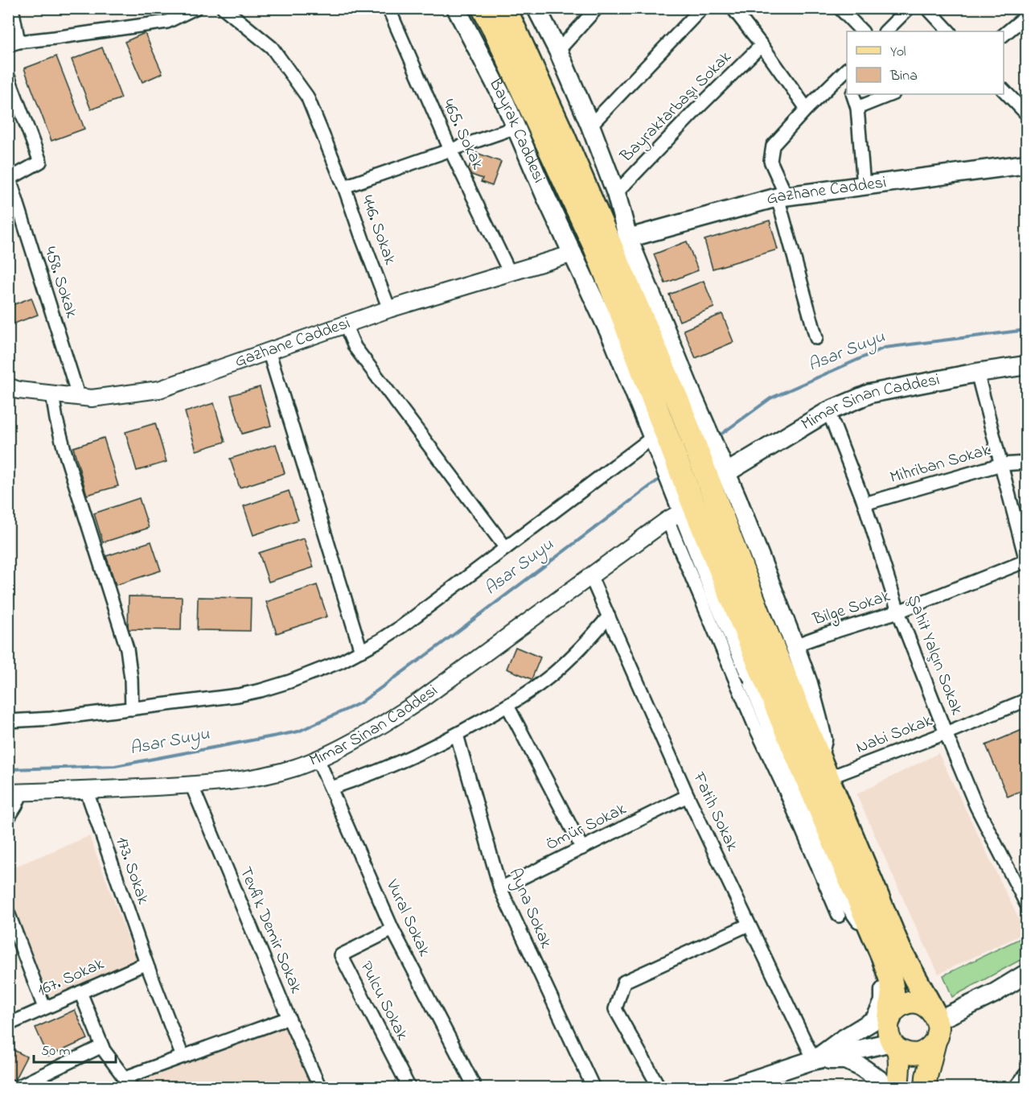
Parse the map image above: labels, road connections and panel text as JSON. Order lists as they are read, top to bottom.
{
  "streets": {
    "main road": ["Bayrak Caddesi", "Gazhane Caddesi", "Mimar Sinan Caddesi"],
    "street": [
      "Bayraktarbaşı Sokak",
      "465. Sokak",
      "446. Sokak",
      "458. Sokak",
      "Mihriban Sokak",
      "Bilge Sokak",
      "Şahit Yalçın Sokak",
      "Nabi Sokak",
      "Fatih Sokak",
      "Ömür Sokak",
      "173. Sokak",
      "Ayna Sokak",
      "Vural Sokak",
      "Tevfik Demir Sokak",
      "167. Sokak",
      "Pulcu Sokak"
    ]
  },
  "crossings": [
    ["Bayrak Caddesi", "Gazhane Caddesi"],
    ["Bayrak Caddesi", "446. Sokak"],
    ["465. Sokak", "Gazhane Caddesi"],
    ["465. Sokak", "446. Sokak"],
    ["Gazhane Caddesi", "446. Sokak"],
    ["Gazhane Caddesi", "458. Sokak"],
    ["Mimar Sinan Caddesi", "Şahit Yalçın Sokak"],
    ["Mimar Sinan Caddesi", "Fatih Sokak"],
    ["Mimar Sinan Caddesi", "173. Sokak"],
    ["Mimar Sinan Caddesi", "Vural Sokak"],
    ["Mimar Sinan Caddesi", "Tevfik Demir Sokak"],
    ["Mihriban Sokak", "Şahit Yalçın Sokak"],
    ["Bilge Sokak", "Şahit Yalçın Sokak"],
    ["Şahit Yalçın Sokak", "Nabi Sokak"],
    ["Fatih Sokak", "Ömür Sokak"],
    ["Ömür Sokak", "Ayna Sokak"],
    ["173. Sokak", "167. Sokak"],
    ["Vural Sokak", "Pulcu Sokak"]
  ],
  "water": ["Asar Suyu"],
  "legend": ["Yol", "Bina"],
  "scale_bar": "50 m"
}
